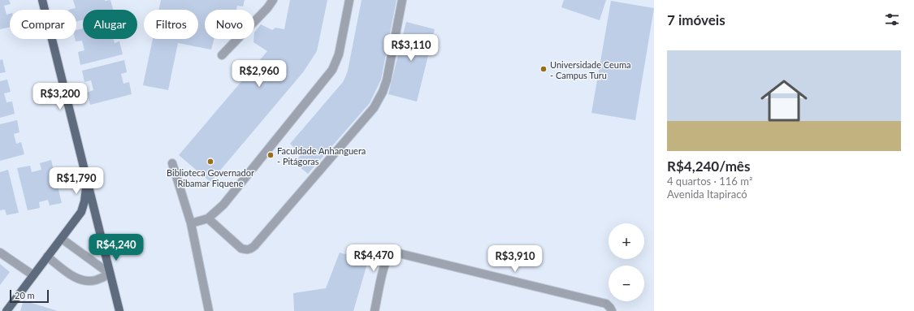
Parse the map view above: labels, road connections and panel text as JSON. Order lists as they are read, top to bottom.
{
  "places": ["Universidade Ceuma - Campus Turu", "Faculdade Anhanguera - Pitágoras", "Biblioteca Governador Ribamar Fiquene"],
  "scale_bar": "20 m",
  "page": {
    "heading": "7 imóveis",
    "chip": [
      "Comprar",
      "Alugar",
      "Filtros",
      "Novo"
    ],
    "price": [
      "R$3,110",
      "R$2,960",
      "R$3,200",
      "R$1,790",
      "R$4,240",
      "R$4,470",
      "R$3,910"
    ],
    "list": [
      {
        "name": "R$4,240/mês",
        "note": "4 quartos · 116 m² · Avenida Itapiracó"
      }
    ],
    "map_buttons": ["+", "−"],
    "scale": "20 m"
  }
}
